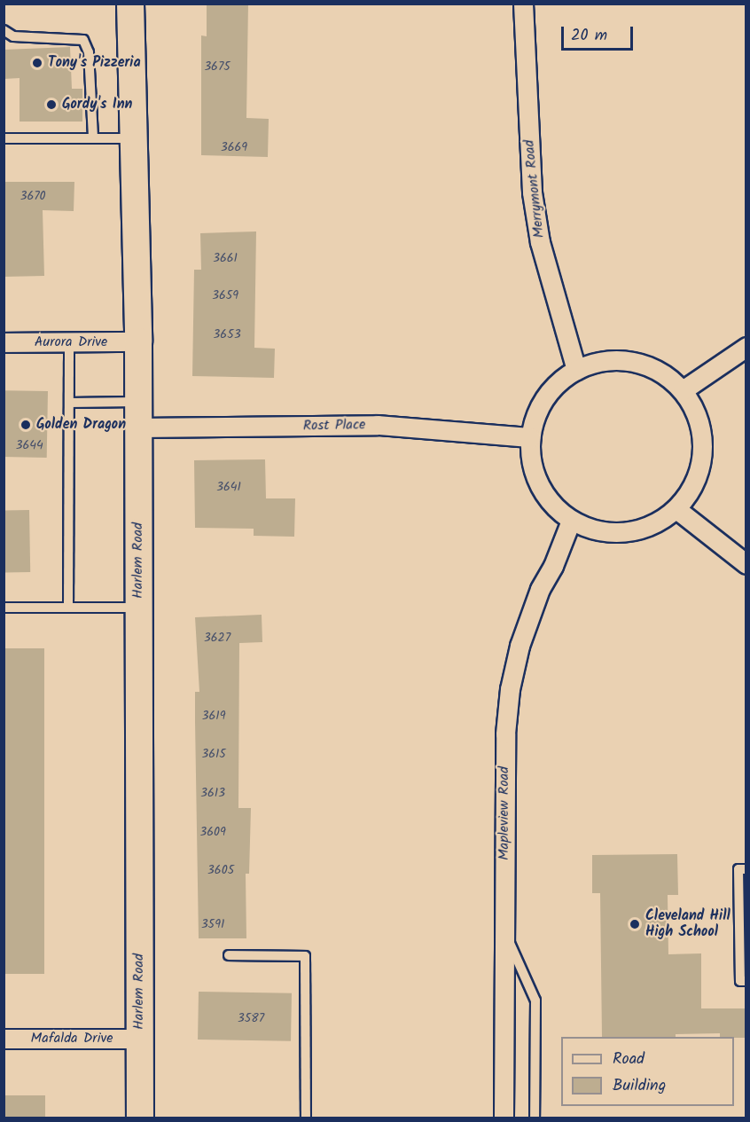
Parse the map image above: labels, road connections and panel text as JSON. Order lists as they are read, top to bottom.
{
  "streets": {
    "main road": ["Harlem Road"],
    "street": [
      "Merrymont Road",
      "Aurora Drive",
      "Rost Place",
      "Mapleview Road",
      "Mafalda Drive"
    ]
  },
  "crossings": [
    ["Merrymont Road", "Rost Place"],
    ["Merrymont Road", "Mapleview Road"],
    ["Aurora Drive", "Harlem Road"],
    ["Rost Place", "Harlem Road"],
    ["Rost Place", "Mapleview Road"],
    ["Harlem Road", "Mafalda Drive"]
  ],
  "places": [
    "Tony's Pizzeria",
    "Gordy's Inn",
    "Golden Dragon",
    "Cleveland Hill High School"
  ],
  "house_numbers": [
    "3675",
    "3669",
    "3670",
    "3661",
    "3659",
    "3653",
    "3644",
    "3641",
    "3627",
    "3619",
    "3615",
    "3613",
    "3609",
    "3605",
    "3591",
    "3587"
  ],
  "legend": ["Road", "Building"],
  "scale_bar": "20 m"
}
